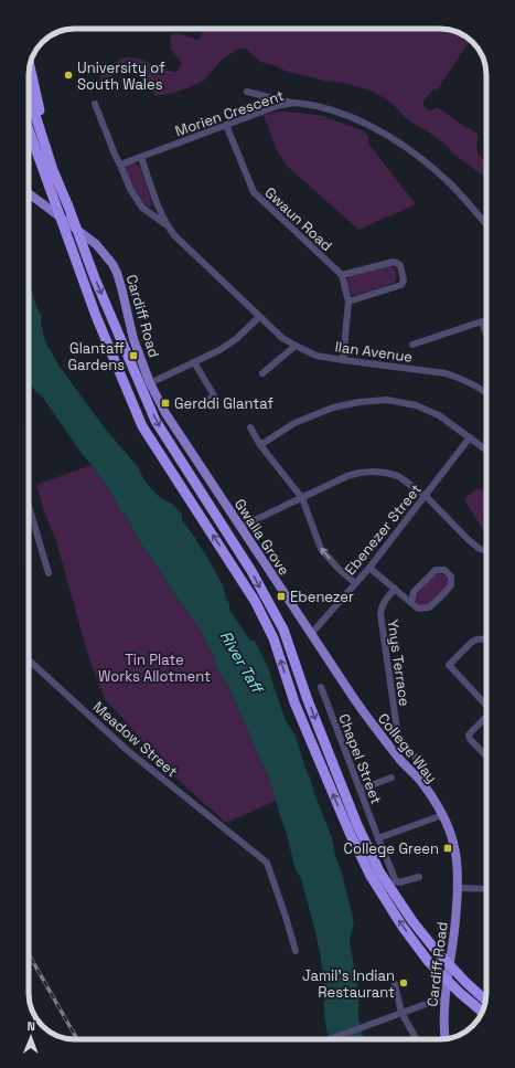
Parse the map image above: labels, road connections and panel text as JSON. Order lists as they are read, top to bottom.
{
  "streets": {
    "main road": ["Cardiff Road", "Gwalia Grove", "College Way"],
    "street": [
      "Morien Crescent",
      "Gwaun Road",
      "Ilan Avenue",
      "Ebenezer Street",
      "Ynys Terrace",
      "Meadow Street",
      "Chapel Street"
    ]
  },
  "crossings": [
    ["Morien Crescent", "Gwaun Road"],
    ["Cardiff Road", "Gwalia Grove"],
    ["Cardiff Road", "College Way"],
    ["Ebenezer Street", "Gwalia Grove"],
    ["Ebenezer Street", "College Way"],
    ["Gwalia Grove", "College Way"]
  ],
  "water": ["River Taff"],
  "parks": ["Tin Plate Works Allotment"],
  "places": {
    "other": ["University of South Wales", "Jamil's Indian Restaurant"],
    "transit": [
      "Glantaff Gardens",
      "Gerddi Glantaf",
      "Ebenezer",
      "College Green"
    ]
  },
  "north": "top"
}
